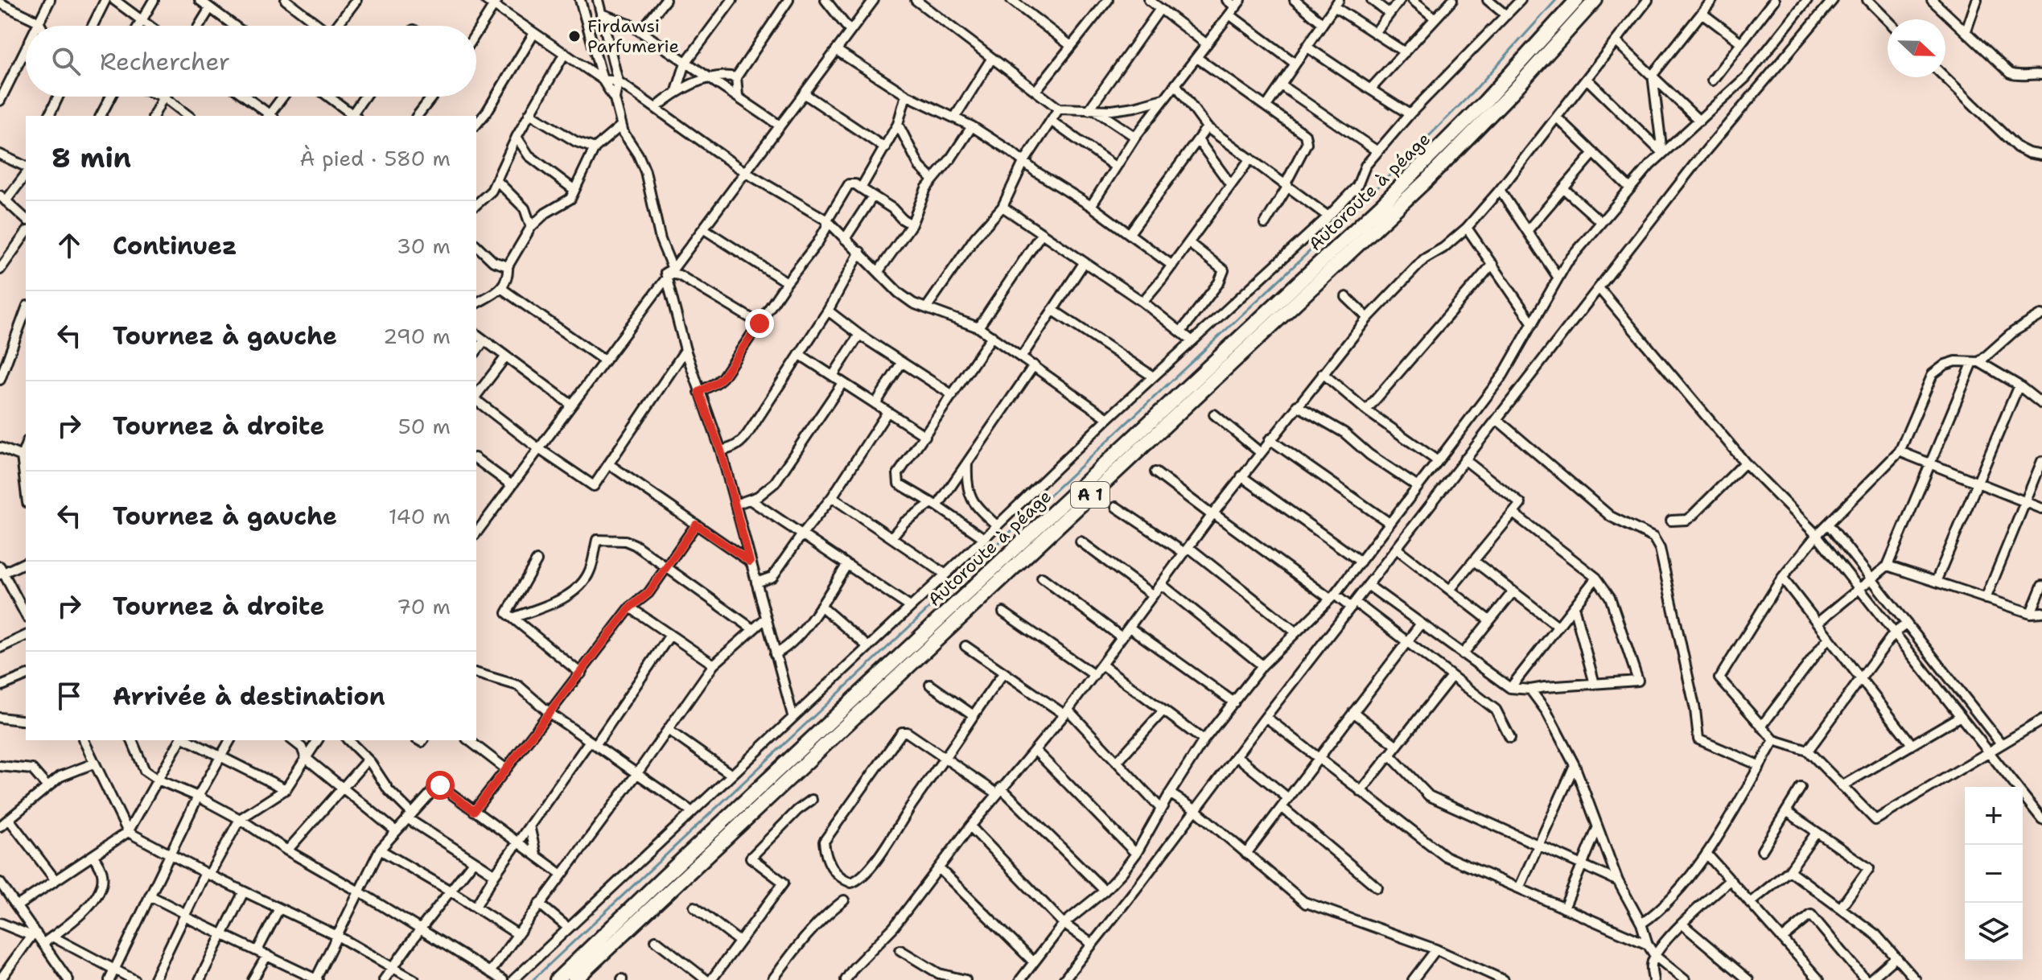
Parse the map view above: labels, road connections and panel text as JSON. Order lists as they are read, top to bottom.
{
  "streets": {
    "highway": ["Autoroute à péage", "A 1"]
  },
  "places": ["Firdawsi Parfumerie"],
  "north": "right",
  "page": {
    "search": "Rechercher",
    "heading": ["8 min", "À pied · 580 m"],
    "list": [
      ["Continuez", "30 m"],
      ["Tournez à gauche", "290 m"],
      ["Tournez à droite", "50 m"],
      ["Tournez à gauche", "140 m"],
      ["Tournez à droite", "70 m"],
      "Arrivée à destination"
    ],
    "map_buttons": ["+", "−"]
  }
}
